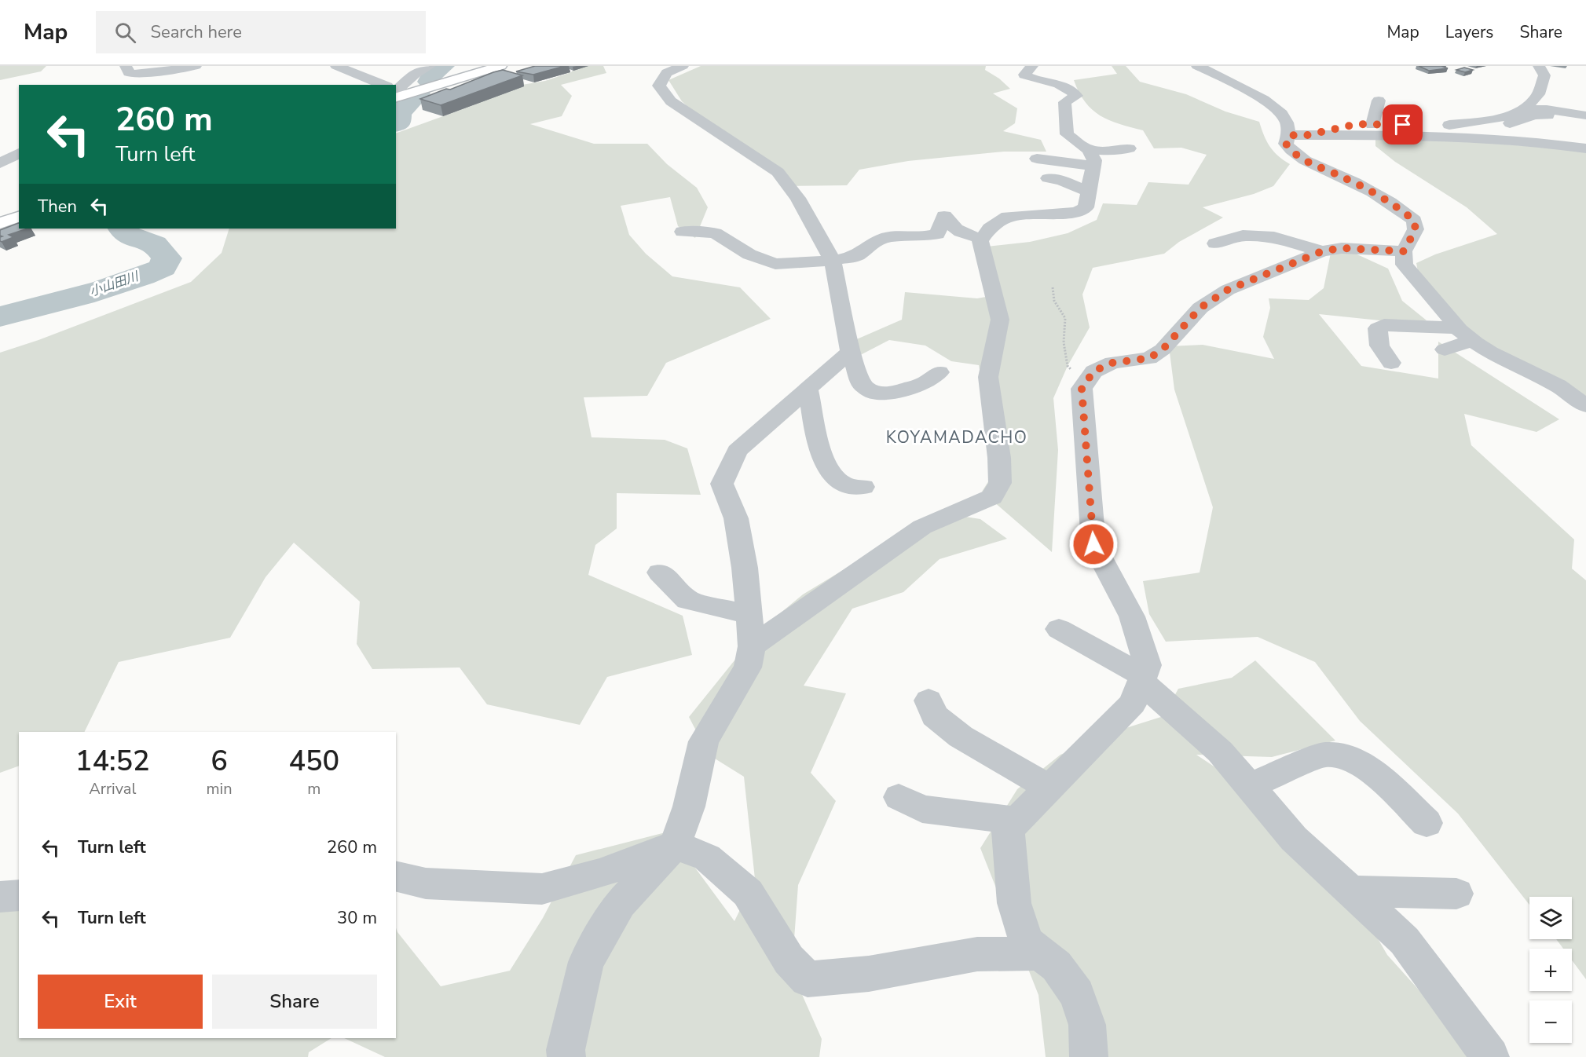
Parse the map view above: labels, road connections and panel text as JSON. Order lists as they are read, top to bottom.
{
  "districts": ["KOYAMADACHO"],
  "water": ["小山田川"],
  "page": {
    "header": "Map",
    "search": "Search here",
    "nav": ["Map", "Layers", "Share"],
    "turn": ["260 m", "Turn left"],
    "then": "Then",
    "eta": [
      "14:52",
      "Arrival",
      "6",
      "min",
      "450",
      "m"
    ],
    "list": [
      {
        "name": "Turn left",
        "value": "260 m"
      },
      {
        "name": "Turn left",
        "value": "30 m"
      }
    ],
    "map_buttons": ["+", "−"],
    "buttons": ["Exit", "Share"]
  }
}
